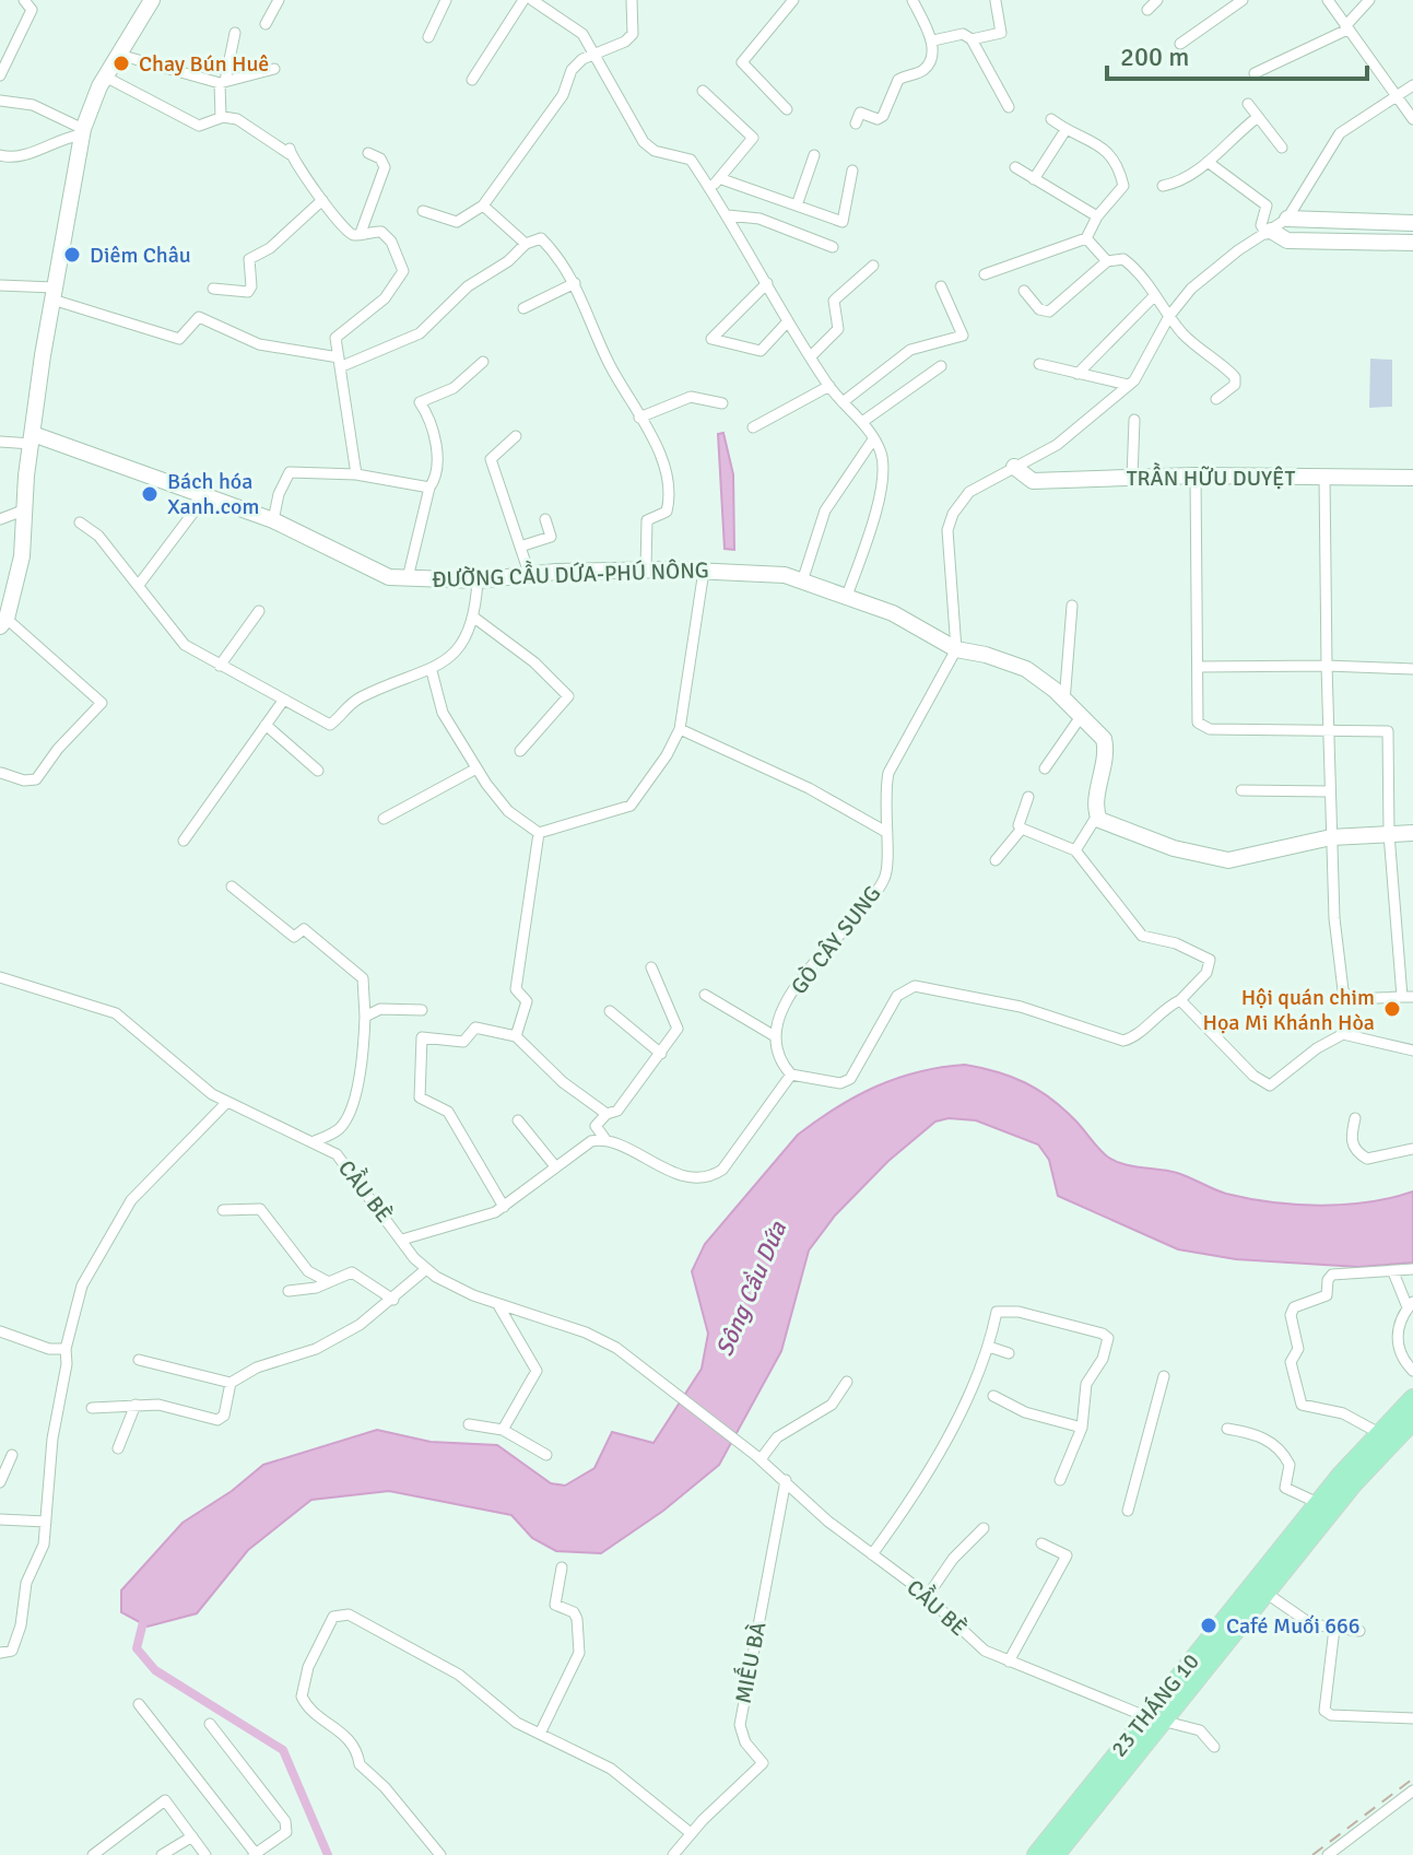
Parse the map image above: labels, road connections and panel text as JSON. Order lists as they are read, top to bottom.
{
  "streets": {
    "main road": ["23 THÁNG 10"],
    "street": [
      "TRẦN HỮU DUYỆT",
      "ĐƯỜNG CẦU DỨA-PHÚ NÔNG",
      "GÒ CÂY SUNG",
      "CẦU BÈ",
      "MIẾU BÀ"
    ]
  },
  "crossings": [
    ["ĐƯỜNG CẦU DỨA-PHÚ NÔNG", "GÒ CÂY SUNG"],
    ["CẦU BÈ", "MIẾU BÀ"],
    ["CẦU BÈ", "23 THÁNG 10"]
  ],
  "water": ["Sông Cầu Dứa"],
  "places": [
    "Chay Bún Huê",
    "Diêm Châu",
    "Bách hóa Xanh.com",
    "Hội quán chim Họa Mi Khánh Hòa",
    "Café Muối 666"
  ],
  "scale_bar": "200 m"
}
